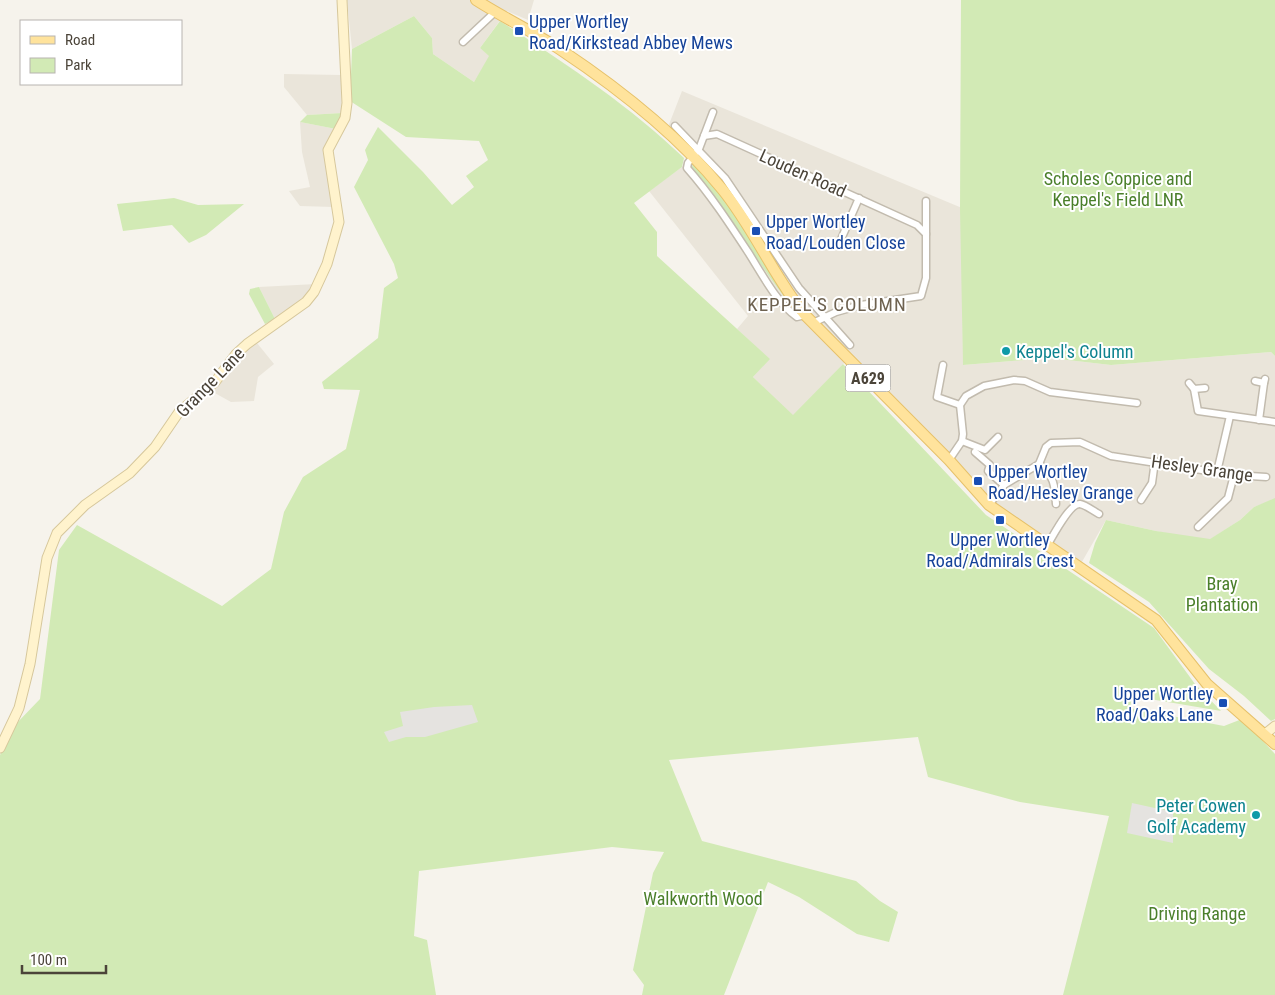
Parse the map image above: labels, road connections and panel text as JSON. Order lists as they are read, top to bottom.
{
  "streets": {
    "main road": ["A629"],
    "street": ["Louden Road", "Grange Lane", "Hesley Grange"]
  },
  "crossings": [
    ["A629", "Hesley Grange"]
  ],
  "districts": ["KEPPEL'S COLUMN"],
  "parks": [
    "Scholes Coppice and Keppel's Field LNR",
    "Bray Plantation",
    "Walkworth Wood",
    "Driving Range"
  ],
  "places": {
    "transit": [
      "Upper Wortley Road/Kirkstead Abbey Mews",
      "Upper Wortley Road/Louden Close",
      "Upper Wortley Road/Hesley Grange",
      "Upper Wortley Road/Admirals Crest",
      "Upper Wortley Road/Oaks Lane"
    ],
    "other": ["Keppel's Column", "Peter Cowen Golf Academy"]
  },
  "legend": ["Road", "Park"],
  "scale_bar": "100 m"
}
